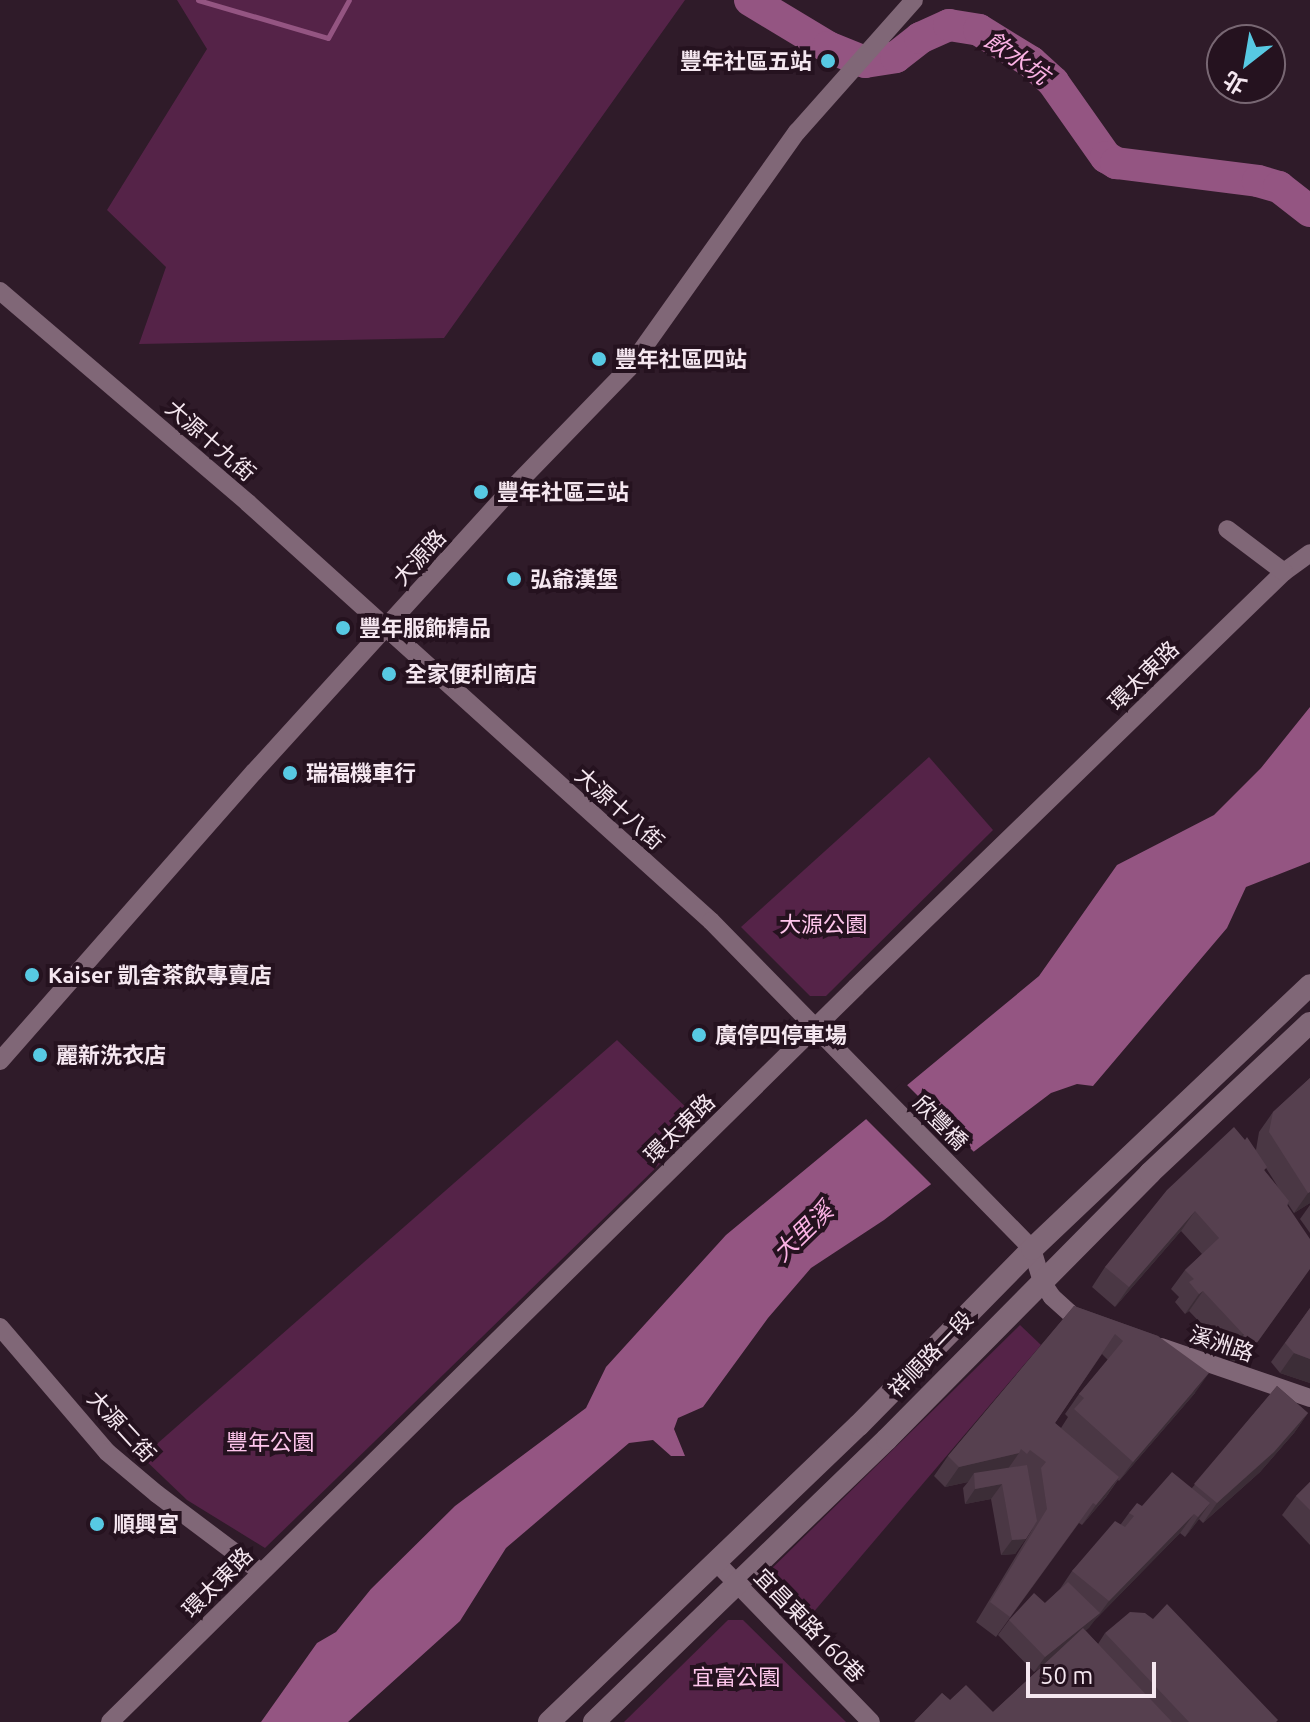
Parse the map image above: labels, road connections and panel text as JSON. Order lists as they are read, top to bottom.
{
  "streets": {
    "street": [
      "大源十九街",
      "大源路",
      "環太東路",
      "大源十八街",
      "欣豐橋",
      "溪洲路",
      "祥順路一段",
      "大源二街",
      "宜昌東路160巷"
    ]
  },
  "crossings": [
    ["大源十九街", "大源路"],
    ["大源十九街", "大源十八街"],
    ["大源路", "大源十八街"],
    ["環太東路", "大源十八街"],
    ["環太東路", "欣豐橋"],
    ["環太東路", "大源二街"],
    ["大源十八街", "欣豐橋"],
    ["欣豐橋", "祥順路一段"],
    ["祥順路一段", "宜昌東路160巷"]
  ],
  "water": ["飲水坑", "大里溪"],
  "parks": ["大源公園", "豐年公園", "宜富公園"],
  "places": [
    "豐年社區五站",
    "豐年社區四站",
    "豐年社區三站",
    "弘爺漢堡",
    "豐年服飾精品",
    "全家便利商店",
    "瑞福機車行",
    "Kaiser 凱舍茶飲專賣店",
    "廣停四停車場",
    "麗新洗衣店",
    "順興宮"
  ],
  "scale_bar": "50 m",
  "north": "bottom left"
}
